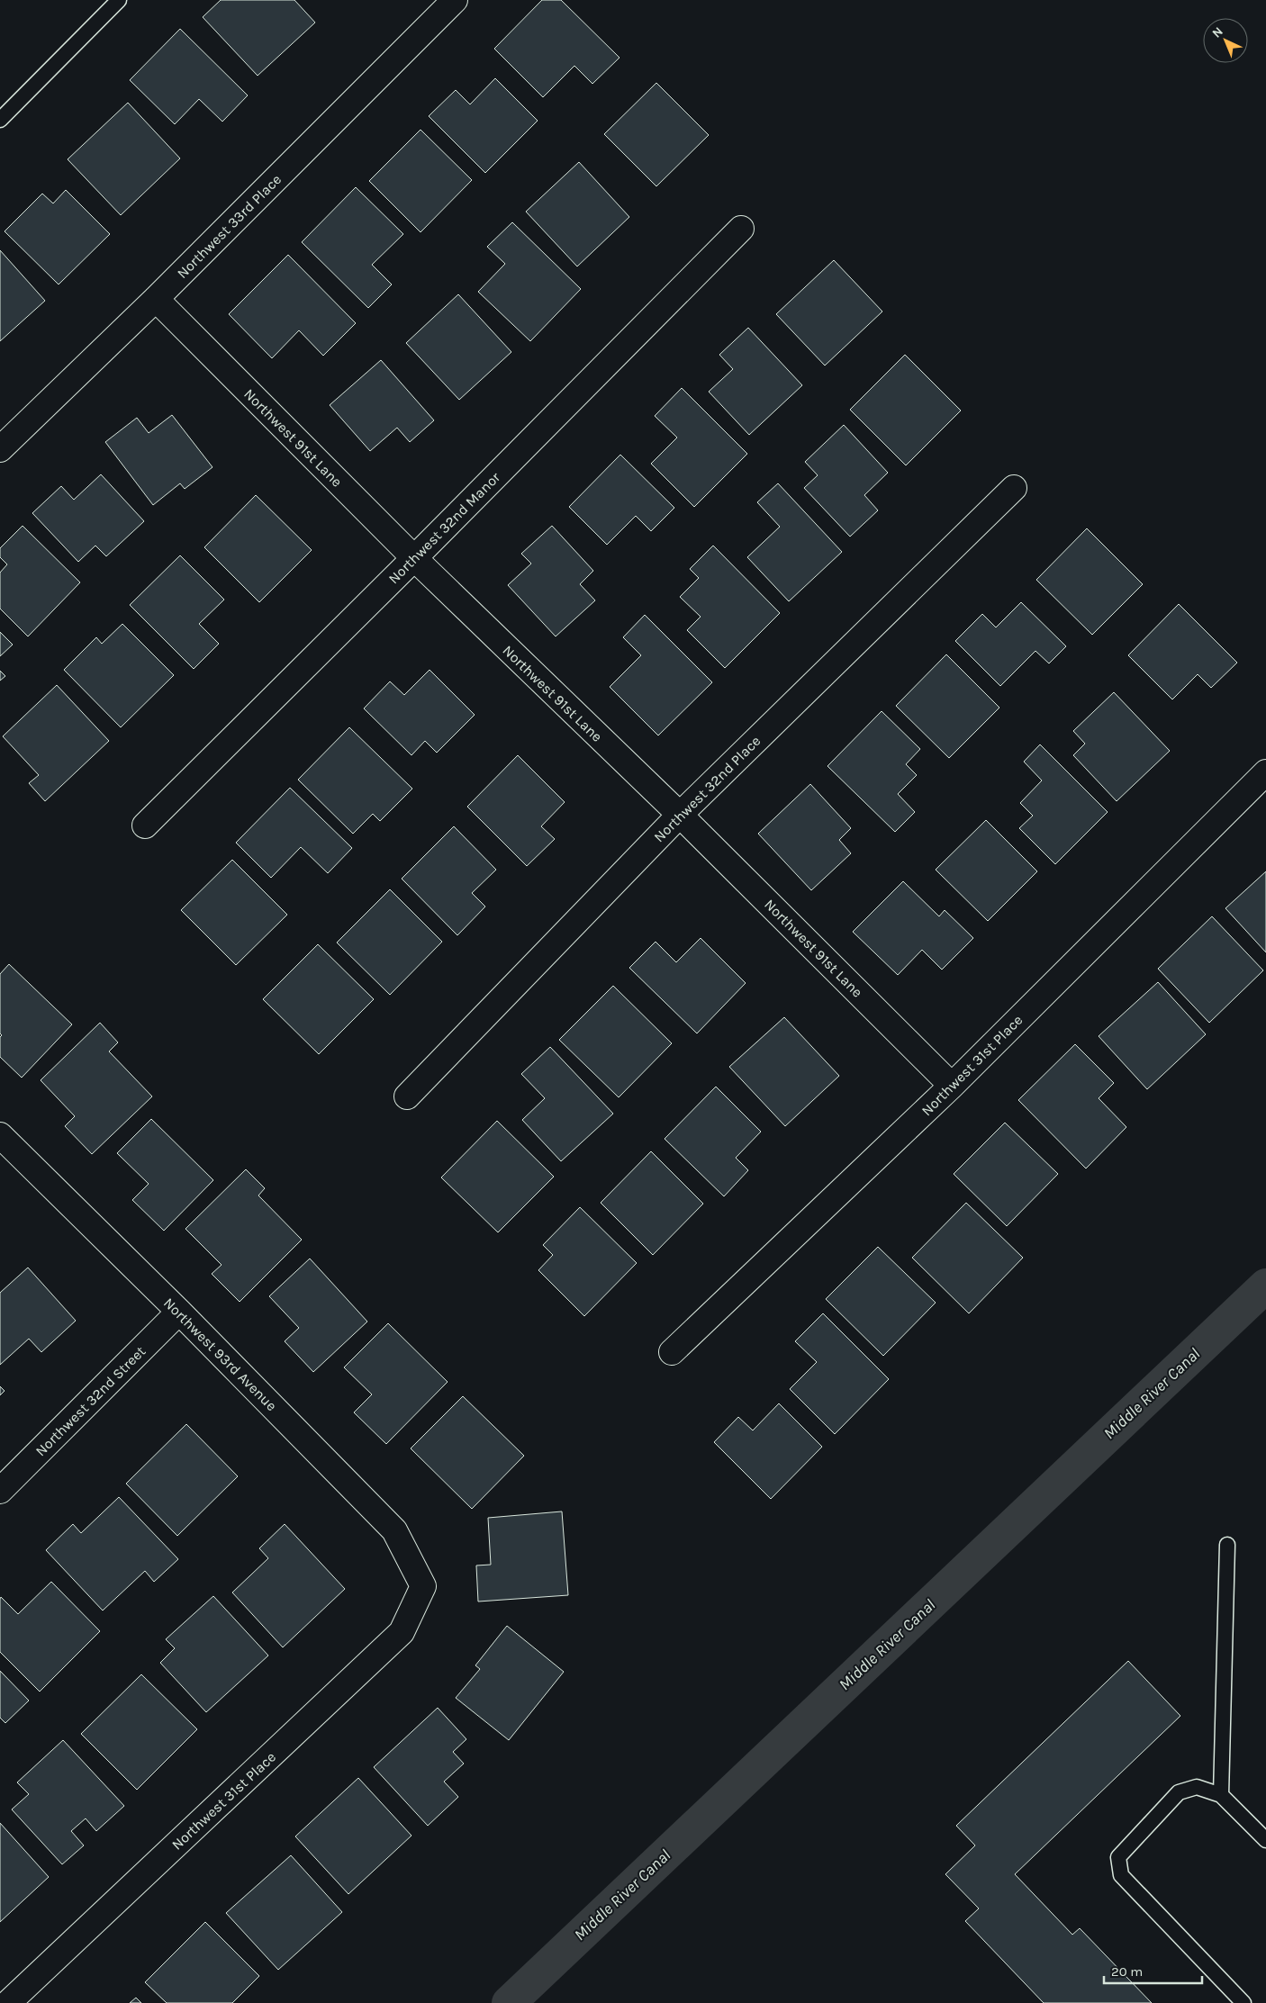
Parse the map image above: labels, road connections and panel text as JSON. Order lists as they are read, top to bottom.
{
  "streets": {
    "street": [
      "Northwest 33rd Place",
      "Northwest 91st Lane",
      "Northwest 32nd Manor",
      "Northwest 32nd Place",
      "Northwest 31st Place",
      "Northwest 93rd Avenue",
      "Northwest 32nd Street"
    ]
  },
  "crossings": [
    ["Northwest 33rd Place", "Northwest 91st Lane"],
    ["Northwest 91st Lane", "Northwest 32nd Manor"],
    ["Northwest 91st Lane", "Northwest 32nd Place"],
    ["Northwest 91st Lane", "Northwest 31st Place"],
    ["Northwest 31st Place", "Northwest 93rd Avenue"],
    ["Northwest 93rd Avenue", "Northwest 32nd Street"]
  ],
  "water": ["Middle River Canal"],
  "scale_bar": "20 m",
  "north": "top left"
}
